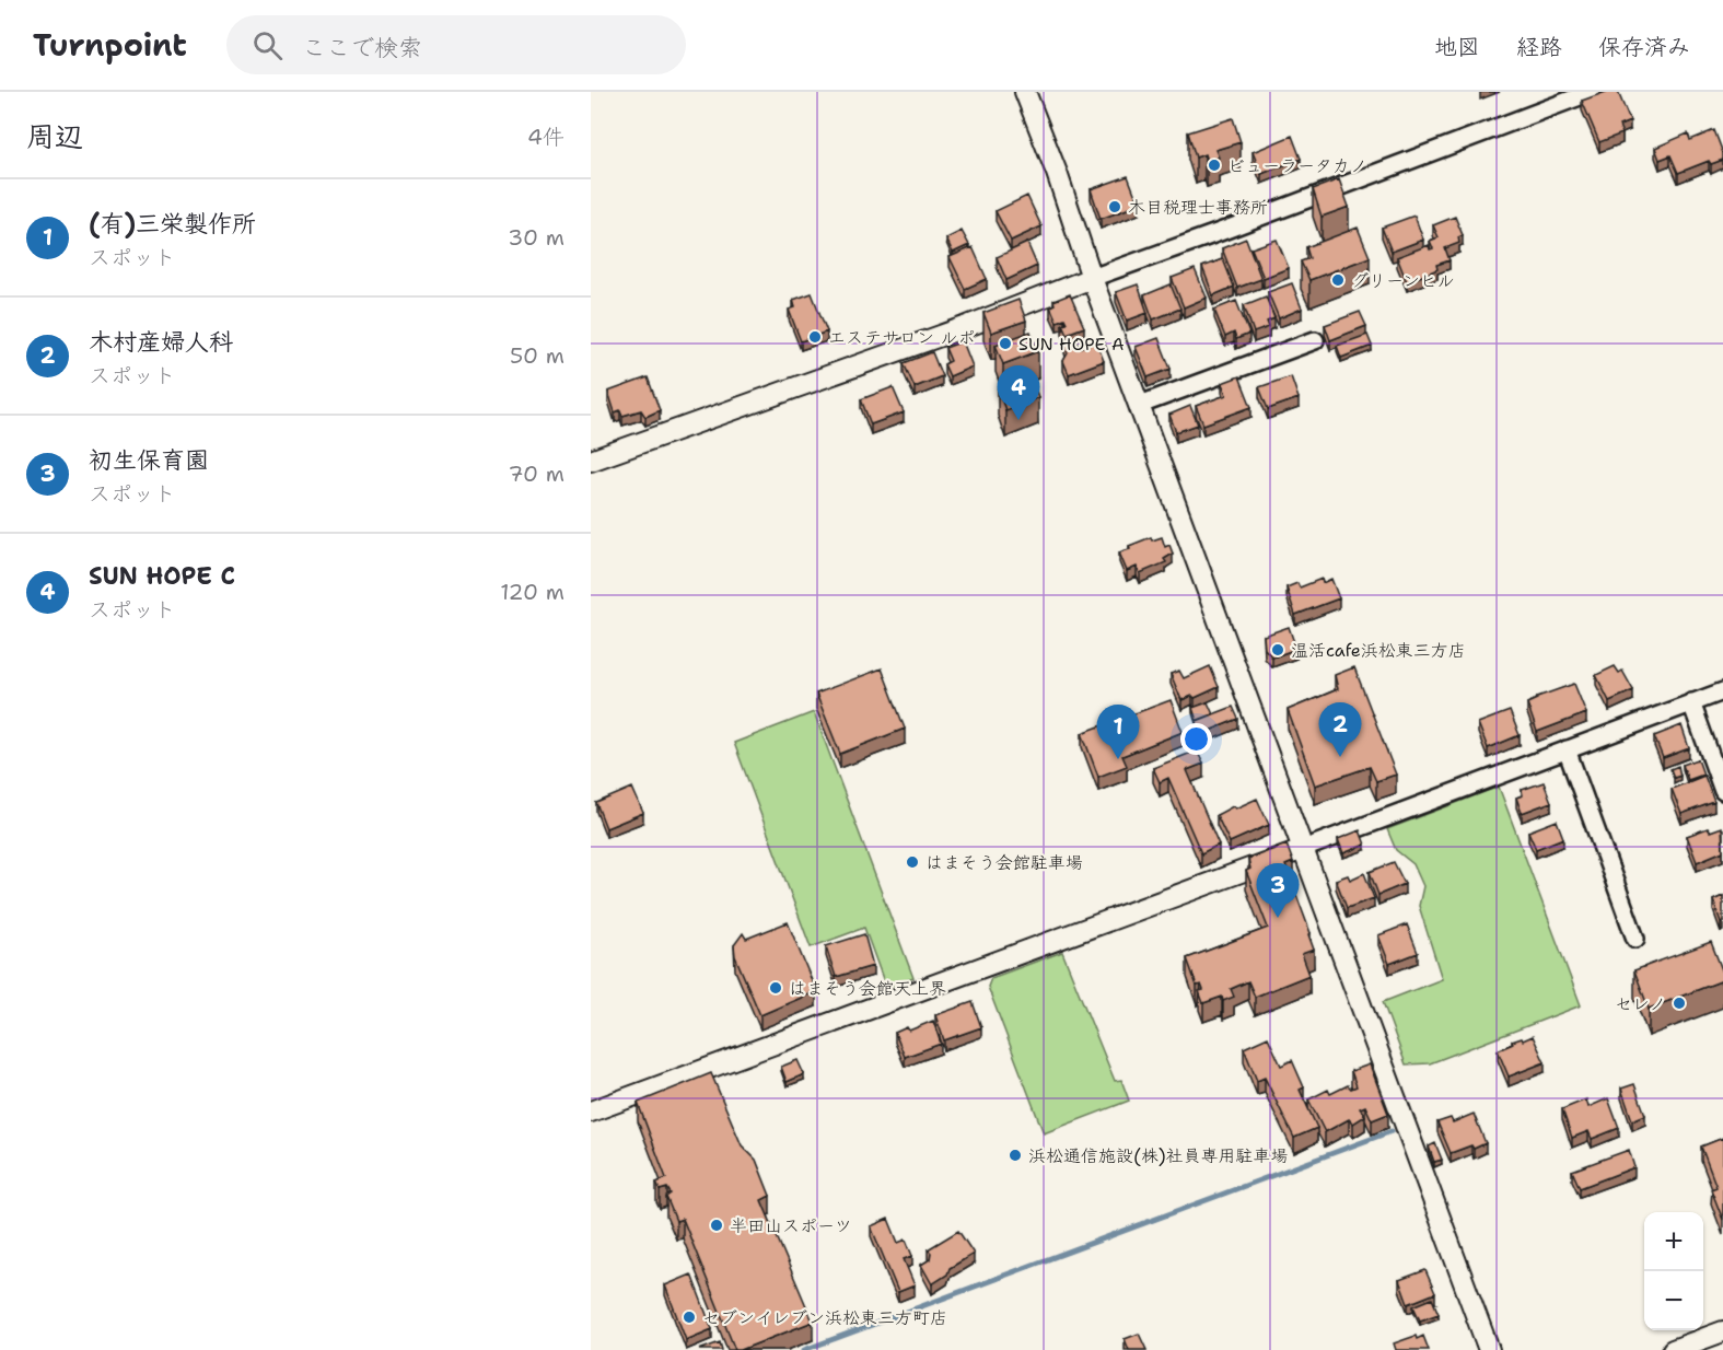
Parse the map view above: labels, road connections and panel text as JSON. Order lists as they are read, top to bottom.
{
  "places": [
    "ビューラータカノ",
    "木目税理士事務所",
    "グリーンヒル",
    "エステサロン ルポ",
    "SUN HOPE A",
    "温活cafe浜松東三方店",
    "はまそう会館駐車場",
    "はまそう会館天上界",
    "セレノ",
    "浜松通信施設(株)社員専用駐車場",
    "半田山スポーツ",
    "セブンイレブン浜松東三方町店"
  ],
  "page": {
    "header": "Turnpoint",
    "search": "ここで検索",
    "nav": ["地図", "経路", "保存済み"],
    "heading": ["周辺", "4件"],
    "list": [
      {
        "mark": "1",
        "name": "(有)三栄製作所",
        "note": "スポット",
        "value": "30 m"
      },
      {
        "mark": "2",
        "name": "木村産婦人科",
        "note": "スポット",
        "value": "50 m"
      },
      {
        "mark": "3",
        "name": "初生保育園",
        "note": "スポット",
        "value": "70 m"
      },
      {
        "mark": "4",
        "name": "SUN HOPE C",
        "note": "スポット",
        "value": "120 m"
      }
    ],
    "pins": [
      "4",
      "2",
      "1",
      "3"
    ],
    "map_buttons": ["+", "−"]
  }
}
